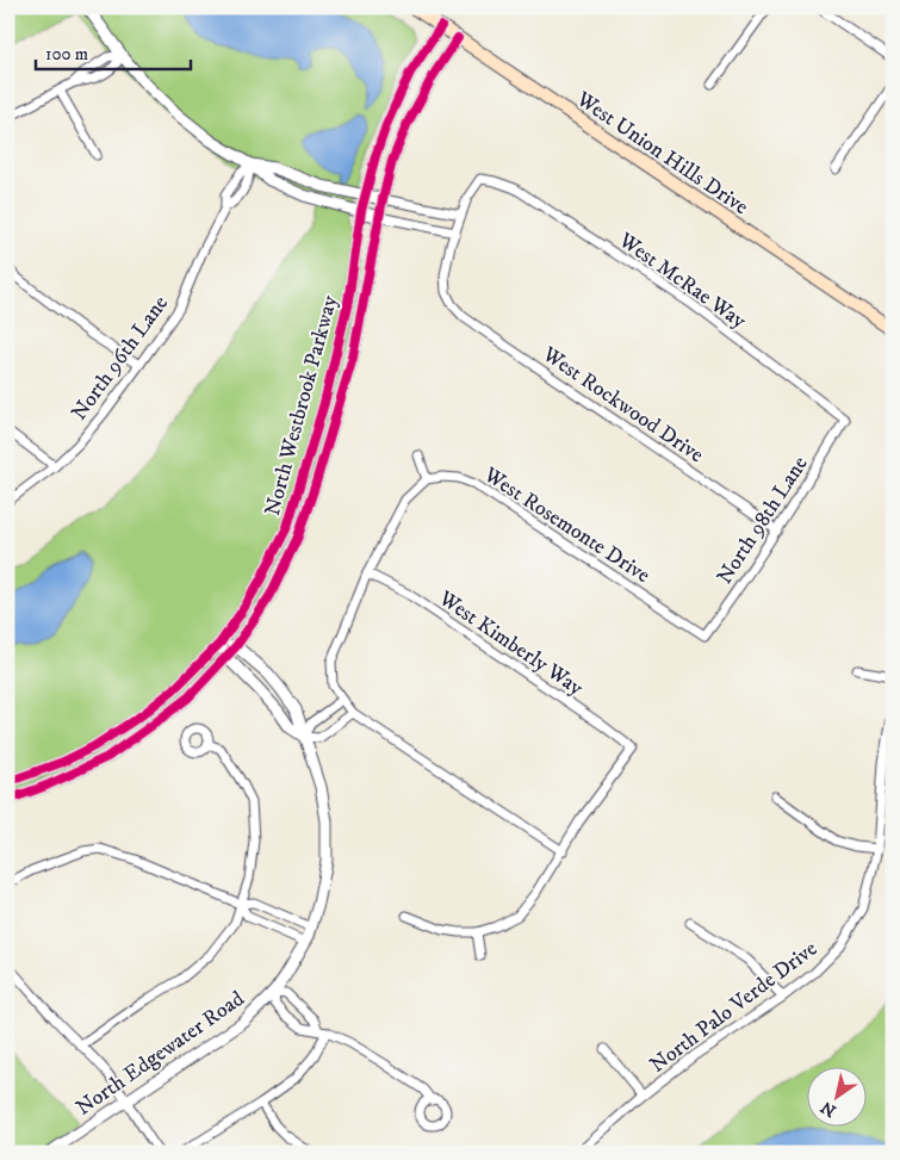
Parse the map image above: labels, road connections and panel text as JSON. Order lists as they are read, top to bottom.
{
  "streets": {
    "main road": ["West Union Hills Drive"],
    "street": [
      "West McRae Way",
      "North 96th Lane",
      "West Rockwood Drive",
      "North Westbrook Parkway",
      "North 98th Lane",
      "West Rosemonte Drive",
      "West Kimberly Way",
      "North Palo Verde Drive",
      "North Edgewater Road"
    ]
  },
  "crossings": [
    ["West Union Hills Drive", "North Westbrook Parkway"],
    ["West McRae Way", "North 98th Lane"],
    ["West Rockwood Drive", "North 98th Lane"],
    ["North Westbrook Parkway", "North Edgewater Road"],
    ["North 98th Lane", "West Rosemonte Drive"]
  ],
  "scale_bar": "100 m",
  "north": "bottom left"
}
